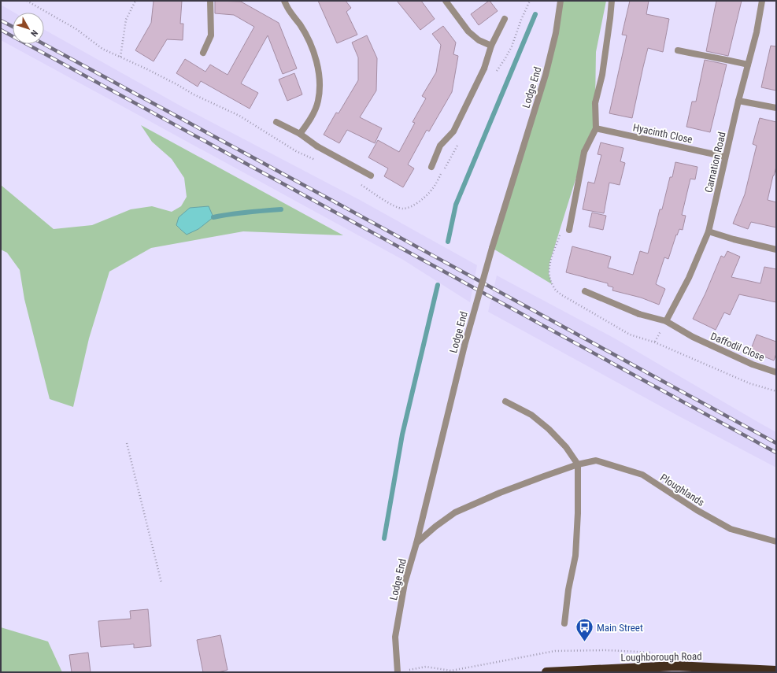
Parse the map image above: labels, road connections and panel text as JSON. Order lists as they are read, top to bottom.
{
  "streets": {
    "highway": ["Loughborough Road"],
    "street": [
      "Lodge End",
      "Hyacinth Close",
      "Carnation Road",
      "Daffodil Close",
      "Ploughlands"
    ]
  },
  "crossings": [
    ["Lodge End", "Ploughlands"],
    ["Hyacinth Close", "Carnation Road"],
    ["Carnation Road", "Daffodil Close"]
  ],
  "places": {
    "bus stop": ["Main Street"]
  },
  "north": "bottom right"
}
